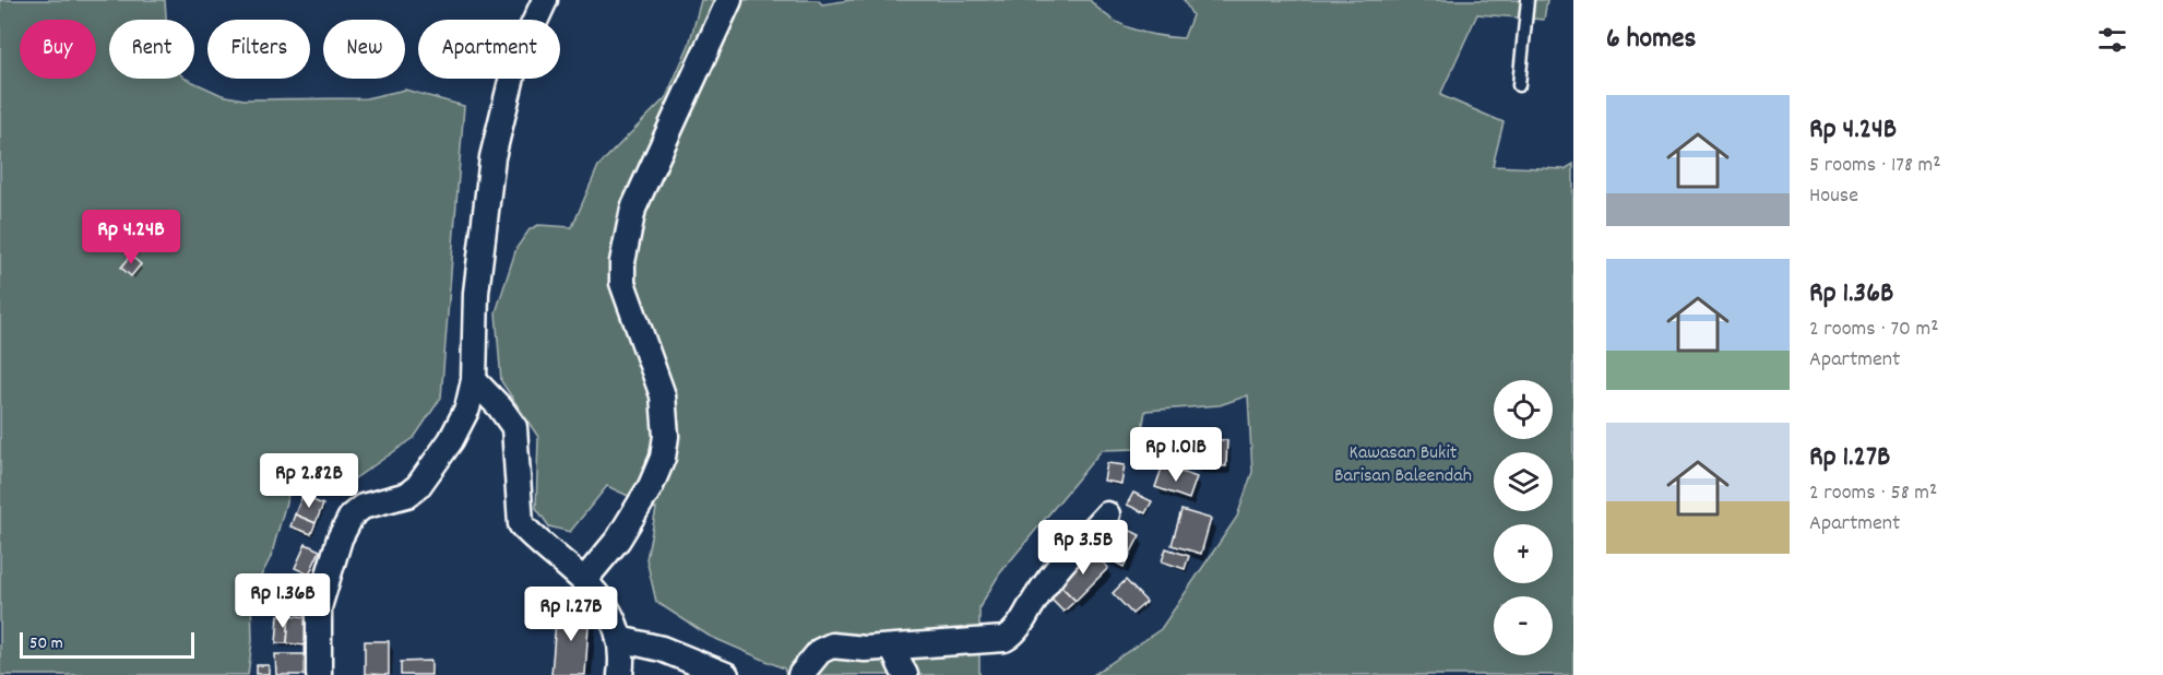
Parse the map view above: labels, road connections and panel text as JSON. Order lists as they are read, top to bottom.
{
  "parks": ["Kawasan Bukit Barisan Baleendah"],
  "scale_bar": "50 m",
  "page": {
    "heading": "6 homes",
    "chip": [
      "Buy",
      "Rent",
      "Filters",
      "New",
      "Apartment"
    ],
    "list": [
      {
        "name": "Rp 4.24B",
        "note": "5 rooms · 178 m² · House"
      },
      {
        "name": "Rp 1.36B",
        "note": "2 rooms · 70 m² · Apartment"
      },
      {
        "name": "Rp 1.27B",
        "note": "2 rooms · 58 m² · Apartment"
      }
    ],
    "price": [
      "Rp 4.24B",
      "Rp 1.01B",
      "Rp 2.82B",
      "Rp 3.5B",
      "Rp 1.36B",
      "Rp 1.27B"
    ],
    "map_buttons": ["+", "−"],
    "scale": "50 m"
  }
}
